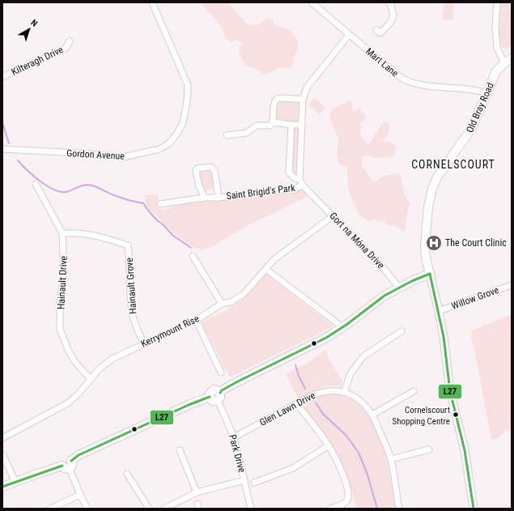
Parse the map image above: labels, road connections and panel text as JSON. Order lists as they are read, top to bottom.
{
  "streets": {
    "main road": ["Old Bray Road"],
    "street": [
      "Kilteragh Drive",
      "Mart Lane",
      "Gordon Avenue",
      "Saint Brigid's Park",
      "Gort na Móna Drive",
      "Hainault Drive",
      "Hainault Grove",
      "Willow Grove",
      "Kerrymount Rise",
      "Glen Lawn Drive",
      "Park Drive"
    ]
  },
  "crossings": [
    ["Mart Lane", "Old Bray Road"],
    ["Mart Lane", "Saint Brigid's Park"],
    ["Old Bray Road", "Willow Grove"],
    ["Saint Brigid's Park", "Gort na Móna Drive"],
    ["Gort na Móna Drive", "Kerrymount Rise"],
    ["Hainault Drive", "Hainault Grove"],
    ["Hainault Drive", "Kerrymount Rise"],
    ["Hainault Grove", "Kerrymount Rise"],
    ["Glen Lawn Drive", "Park Drive"]
  ],
  "districts": ["CORNELSCOURT"],
  "places": {
    "hospital": ["The Court Clinic"],
    "other": ["Cornelscourt Shopping Centre"]
  },
  "lines": ["transit line L27"],
  "north": "top right"
}
